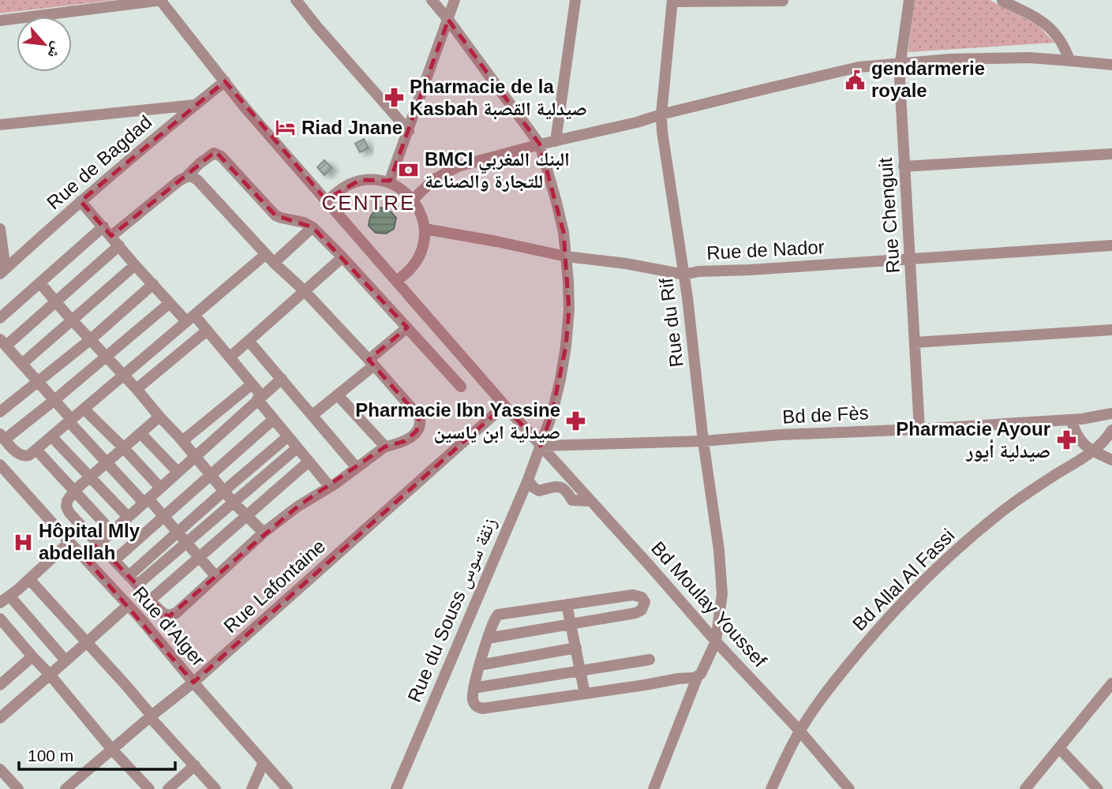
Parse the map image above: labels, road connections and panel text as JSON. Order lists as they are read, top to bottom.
{
  "streets": {
    "street": [
      "Rue de Bagdad",
      "Rue Chenguit",
      "Rue de Nador",
      "Rue du Rif",
      "Bd de Fès",
      "Bd Allal Al Fassi",
      "Rue Lafontaine",
      "Bd Moulay Youssef",
      "Rue du Souss زنقة سوس",
      "Rue d'Alger"
    ]
  },
  "crossings": [
    ["Rue de Bagdad", "Bd Moulay Youssef"],
    ["Rue Chenguit", "Rue de Nador"],
    ["Rue Chenguit", "Bd de Fès"],
    ["Rue de Nador", "Rue du Rif"],
    ["Rue de Nador", "Rue du Souss زنقة سوس"],
    ["Rue du Rif", "Bd de Fès"],
    ["Rue du Rif", "Bd Moulay Youssef"],
    ["Bd de Fès", "Bd Moulay Youssef"],
    ["Bd de Fès", "Rue du Souss زنقة سوس"],
    ["Bd Allal Al Fassi", "Bd Moulay Youssef"],
    ["Rue Lafontaine", "Bd Moulay Youssef"],
    ["Rue Lafontaine", "Rue d'Alger"],
    ["Bd Moulay Youssef", "Rue du Souss زنقة سوس"]
  ],
  "districts": ["CENTRE"],
  "places": {
    "public building": ["gendarmerie royale"],
    "pharmacy": ["Pharmacie de la Kasbah صيدلية القصبة", "Pharmacie Ibn Yassine صيدلية ابن ياسين", "Pharmacie Ayour صيدلية أيور"],
    "hotel": ["Riad Jnane"],
    "bank": ["BMCI البنك المغربي للتجارة والصناعة"],
    "hospital": ["Hôpital Mly abdellah"]
  },
  "scale_bar": "100 m",
  "north": "bottom right"
}
